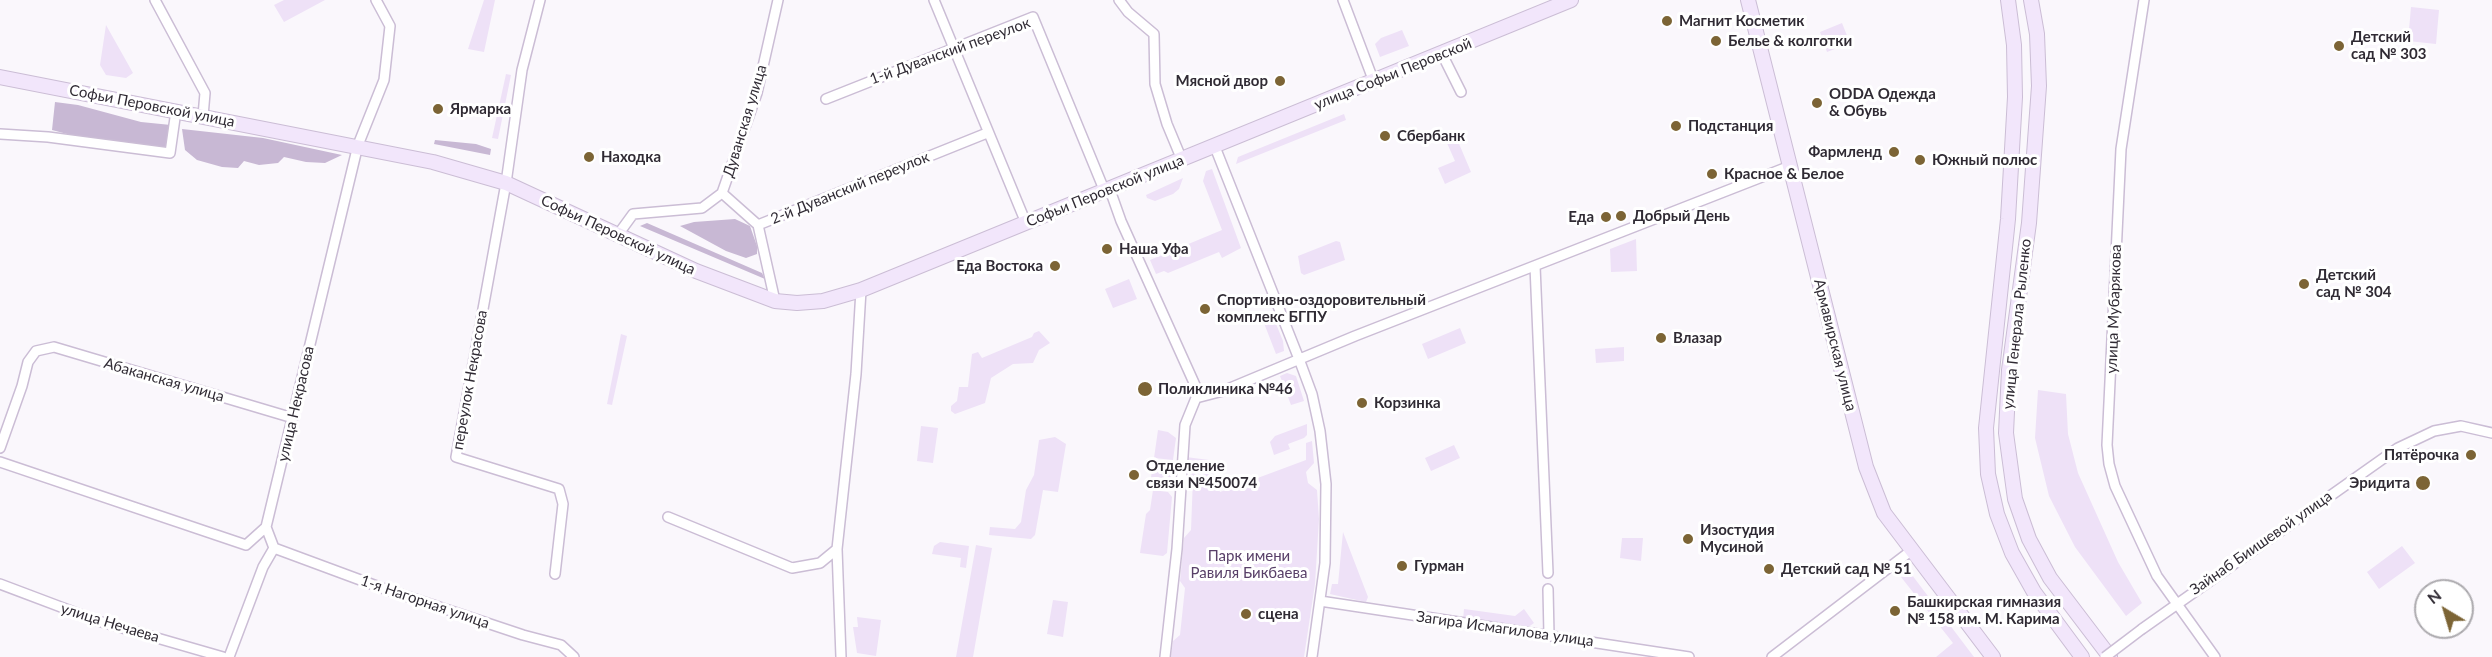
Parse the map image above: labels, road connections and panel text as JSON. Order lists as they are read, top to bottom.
{
  "streets": {
    "main road": [
      "улица Софьи Перовской",
      "Софьи Перовской улица",
      "улица Генерала Рыленко",
      "Армавирская улица"
    ],
    "street": [
      "1-й Дуванский переулок",
      "Дуванская улица",
      "2-й Дуванский переулок",
      "улица Мубарякова",
      "Абаканская улица",
      "переулок Некрасова",
      "улица Некрасова",
      "Зайнаб Биишевой улица",
      "1-я Нагорная улица",
      "улица Нечаева",
      "Загира Исмагилова улица"
    ]
  },
  "crossings": [
    ["1-й Дуванский переулок", "Софьи Перовской улица"],
    ["улица Софьи Перовской", "Софьи Перовской улица"],
    ["Софьи Перовской улица", "Дуванская улица"],
    ["Софьи Перовской улица", "переулок Некрасова"],
    ["Софьи Перовской улица", "улица Некрасова"],
    ["Дуванская улица", "2-й Дуванский переулок"],
    ["улица Мубарякова", "Зайнаб Биишевой улица"],
    ["Абаканская улица", "улица Некрасова"]
  ],
  "parks": ["Парк имени Равиля Бикбаева"],
  "places": [
    "Магнит Косметик",
    "Белье & колготки",
    "Детский сад № 303",
    "Мясной двор",
    "ODDA Одежда & Обувь",
    "Ярмарка",
    "Подстанция",
    "Сбербанк",
    "Фармленд",
    "Находка",
    "Южный полюс",
    "Красное & Белое",
    "Добрый День",
    "Еда",
    "Наша Уфа",
    "Еда Востока",
    "Детский сад № 304",
    "Спортивно-оздоровительный комплекс БГПУ",
    "Влазар",
    "Поликлиника №46",
    "Корзинка",
    "Пятёрочка",
    "Отделение связи №450074",
    "Эридита",
    "Изостудия Мусиной",
    "Гурман",
    "Детский сад № 51",
    "Башкирская гимназия № 158 им. М. Карима",
    "сцена"
  ],
  "north": "top left"
}
